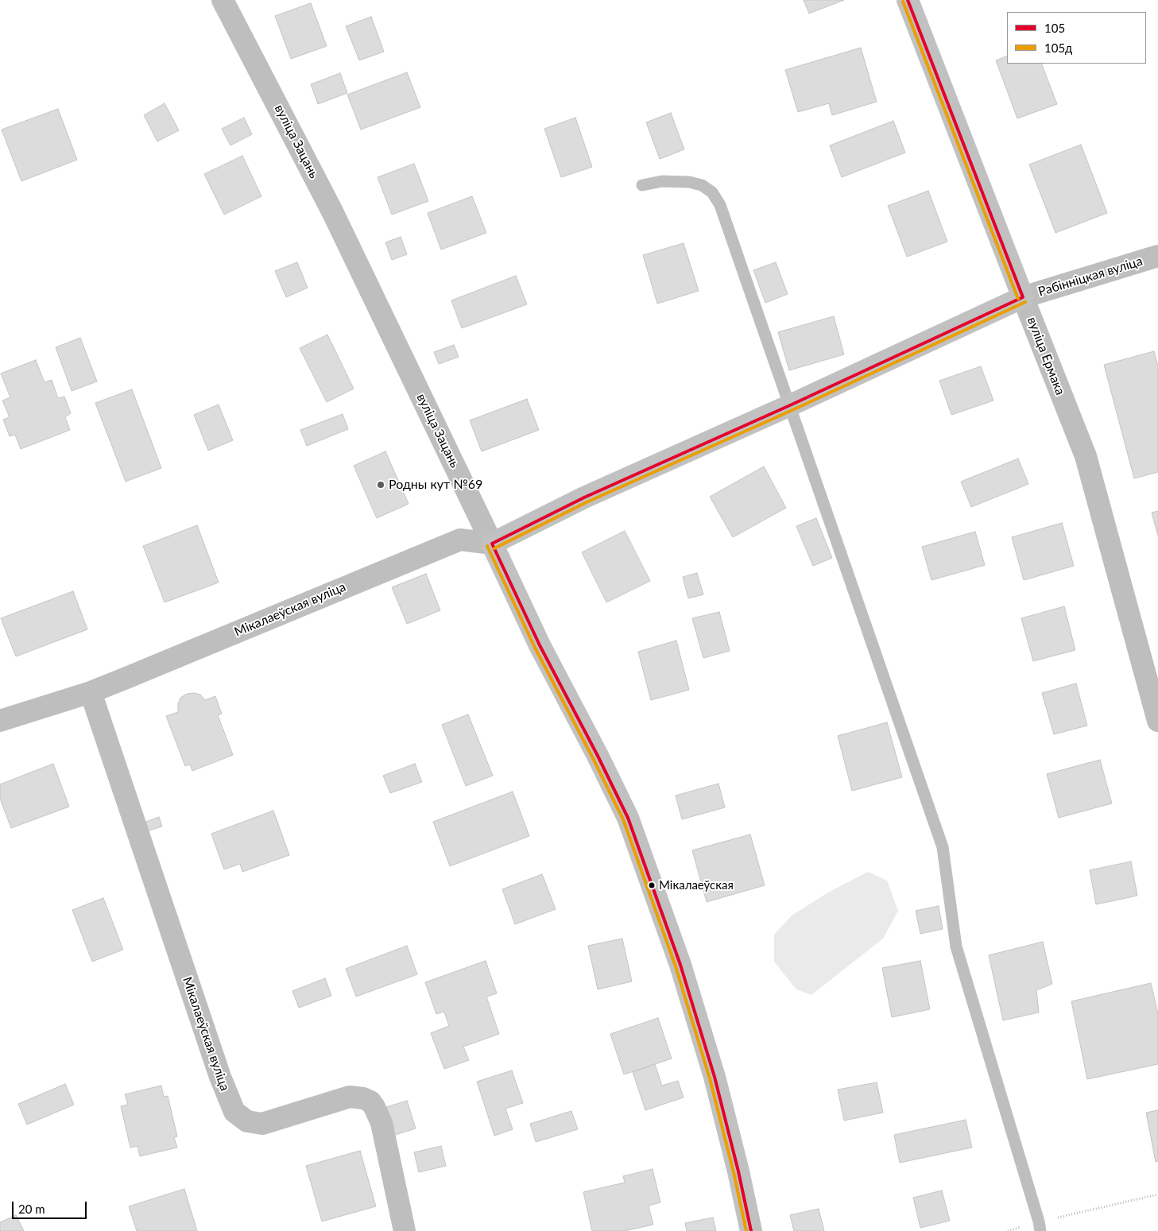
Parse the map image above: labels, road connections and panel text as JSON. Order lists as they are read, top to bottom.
{
  "streets": {
    "street": [
      "вуліца Зацань",
      "Рабінніцкая вуліца",
      "вуліца Ермака",
      "Мікалаеўская вуліца"
    ]
  },
  "crossings": [
    ["вуліца Зацань", "Мікалаеўская вуліца"],
    ["Рабінніцкая вуліца", "вуліца Ермака"]
  ],
  "places": ["Родны кут №69", "Мікалаеўская"],
  "lines": ["transit line 105", "transit line 105д"],
  "legend": ["105", "105д"],
  "scale_bar": "20 m"
}
